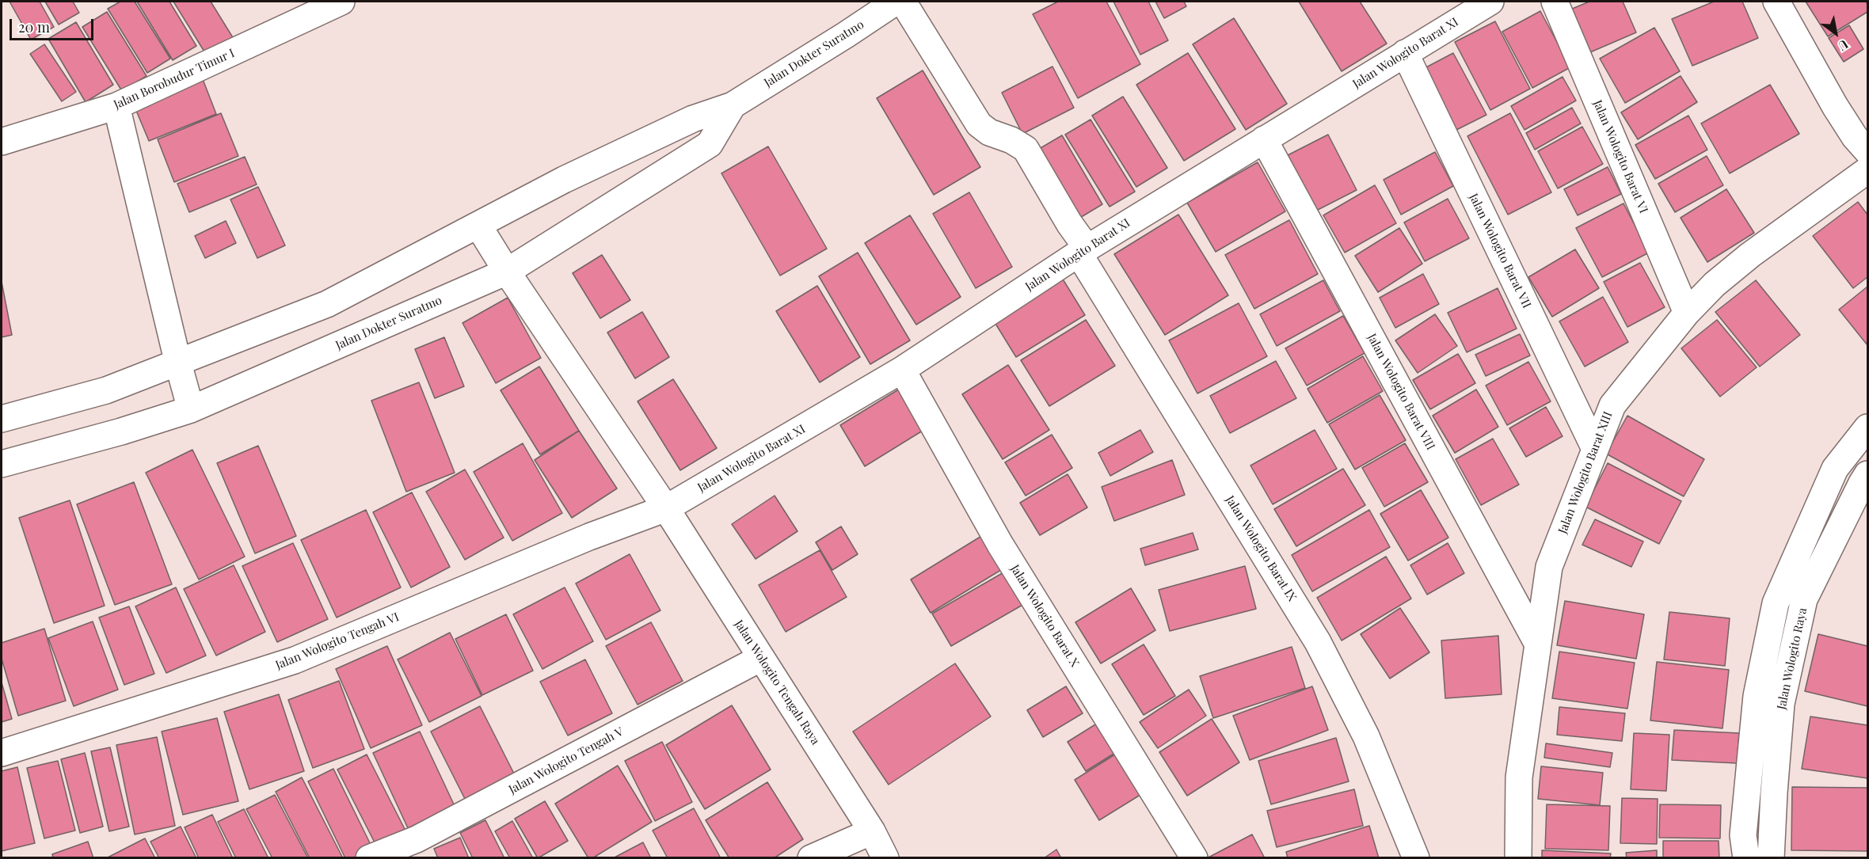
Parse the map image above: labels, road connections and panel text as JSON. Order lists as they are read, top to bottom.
{
  "streets": {
    "street": [
      "Jalan Wologito Barat XI",
      "Jalan Dokter Suratmo",
      "Jalan Borobudur Timur I",
      "Jalan Wologito Barat VI",
      "Jalan Wologito Barat VII",
      "Jalan Wologito Barat VIII",
      "Jalan Wologito Barat XIII",
      "Jalan Wologito Barat IX",
      "Jalan Wologito Barat X",
      "Jalan Wologito Tengah VI",
      "Jalan Wologito Raya",
      "Jalan Wologito Tengah Raya",
      "Jalan Wologito Tengah V"
    ]
  },
  "crossings": [
    ["Jalan Wologito Barat XI", "Jalan Wologito Barat VII"],
    ["Jalan Wologito Barat XI", "Jalan Wologito Barat VIII"],
    ["Jalan Wologito Barat XI", "Jalan Wologito Barat IX"],
    ["Jalan Wologito Barat XI", "Jalan Wologito Barat X"],
    ["Jalan Wologito Barat XI", "Jalan Wologito Tengah VI"],
    ["Jalan Wologito Barat XI", "Jalan Wologito Tengah Raya"],
    ["Jalan Dokter Suratmo", "Jalan Wologito Tengah Raya"],
    ["Jalan Wologito Barat VI", "Jalan Wologito Barat XIII"],
    ["Jalan Wologito Barat VII", "Jalan Wologito Barat XIII"],
    ["Jalan Wologito Barat VIII", "Jalan Wologito Barat XIII"],
    ["Jalan Wologito Tengah VI", "Jalan Wologito Tengah Raya"],
    ["Jalan Wologito Tengah Raya", "Jalan Wologito Tengah V"]
  ],
  "scale_bar": "20 m",
  "north": "bottom right"
}
